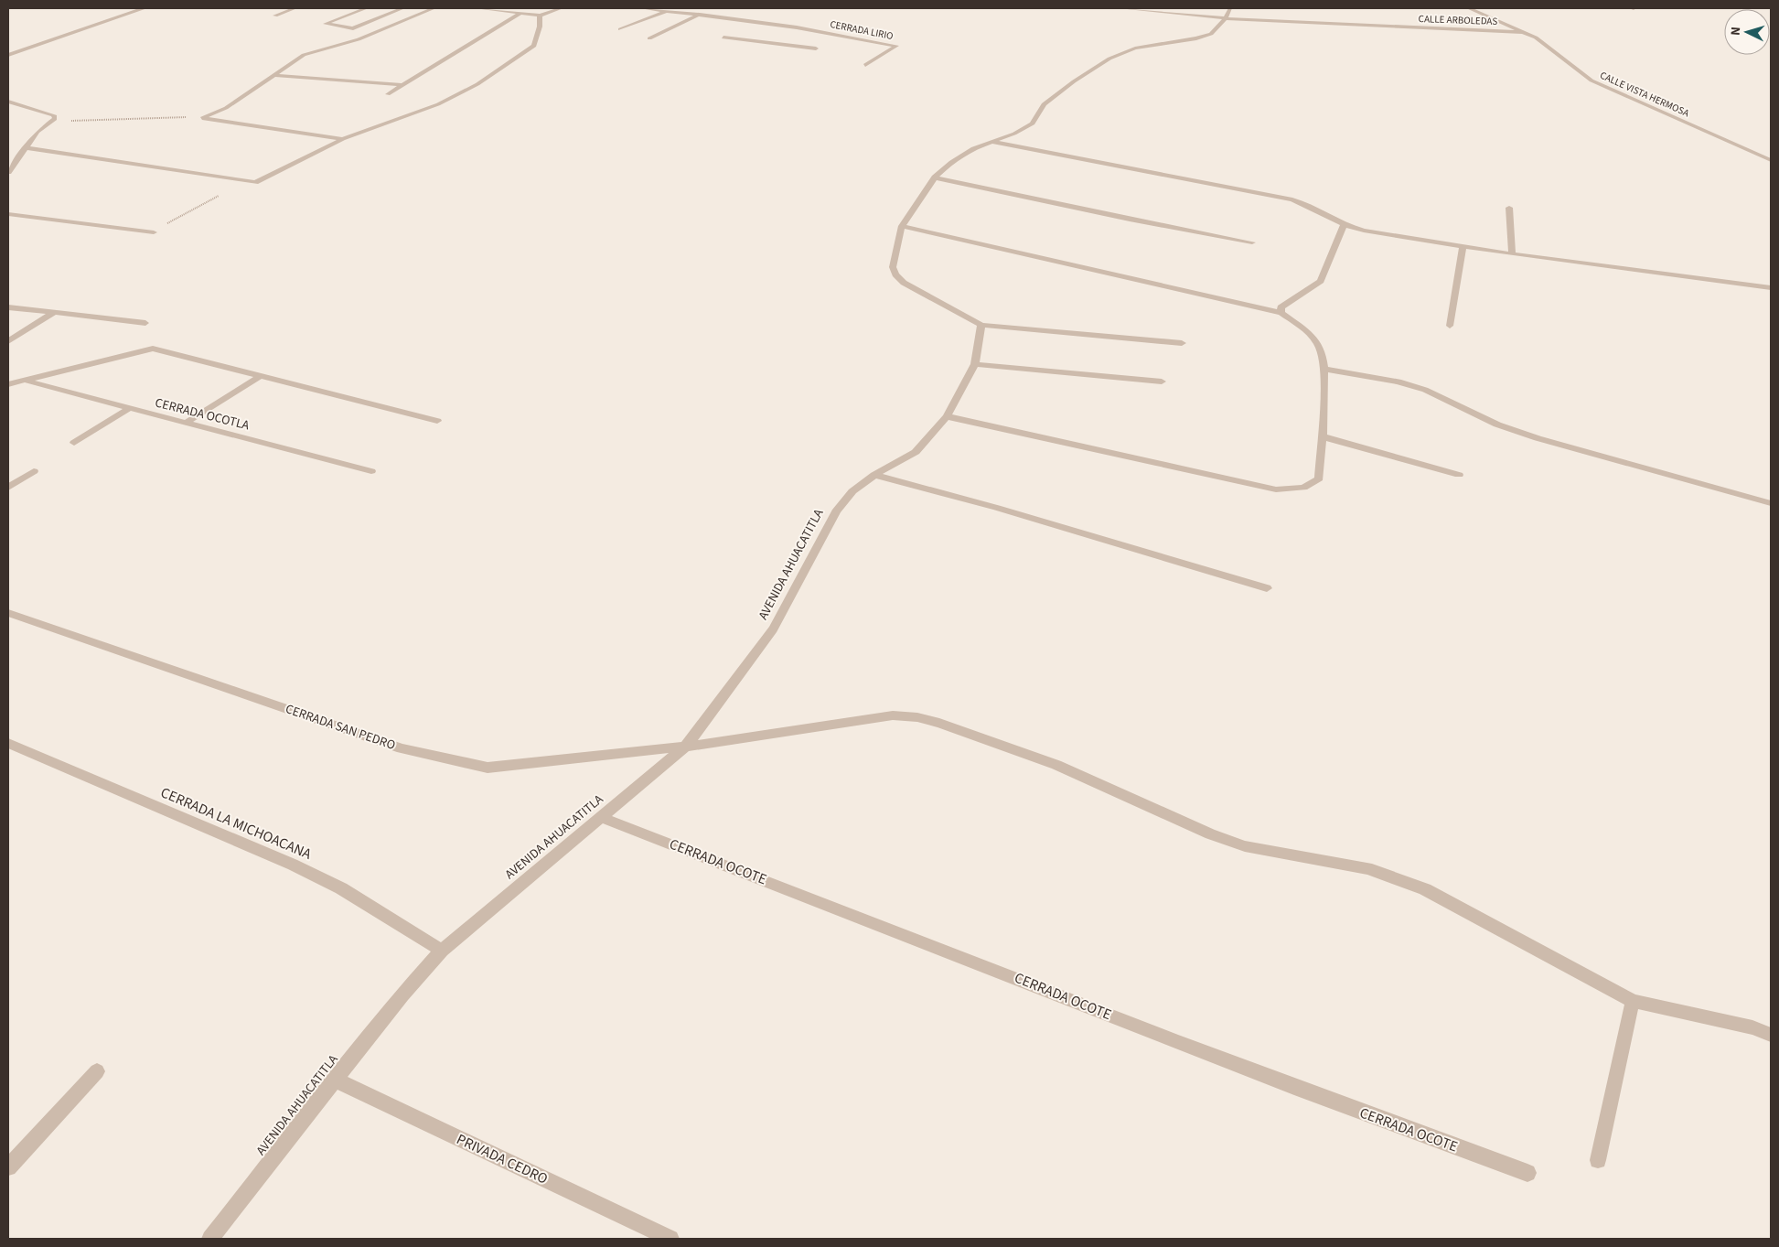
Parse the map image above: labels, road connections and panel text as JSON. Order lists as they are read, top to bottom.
{
  "streets": {
    "street": [
      "CALLE ARBOLEDAS",
      "CERRADA LIRIO",
      "CALLE VISTA HERMOSA",
      "CERRADA OCOTLA",
      "AVENIDA AHUACATITLA",
      "CERRADA SAN PEDRO",
      "CERRADA LA MICHOACANA",
      "CERRADA OCOTE",
      "PRIVADA CEDRO"
    ]
  },
  "crossings": [
    ["CALLE ARBOLEDAS", "CALLE VISTA HERMOSA"],
    ["AVENIDA AHUACATITLA", "CERRADA SAN PEDRO"],
    ["AVENIDA AHUACATITLA", "CERRADA LA MICHOACANA"],
    ["AVENIDA AHUACATITLA", "CERRADA OCOTE"],
    ["AVENIDA AHUACATITLA", "PRIVADA CEDRO"]
  ],
  "north": "left"
}
